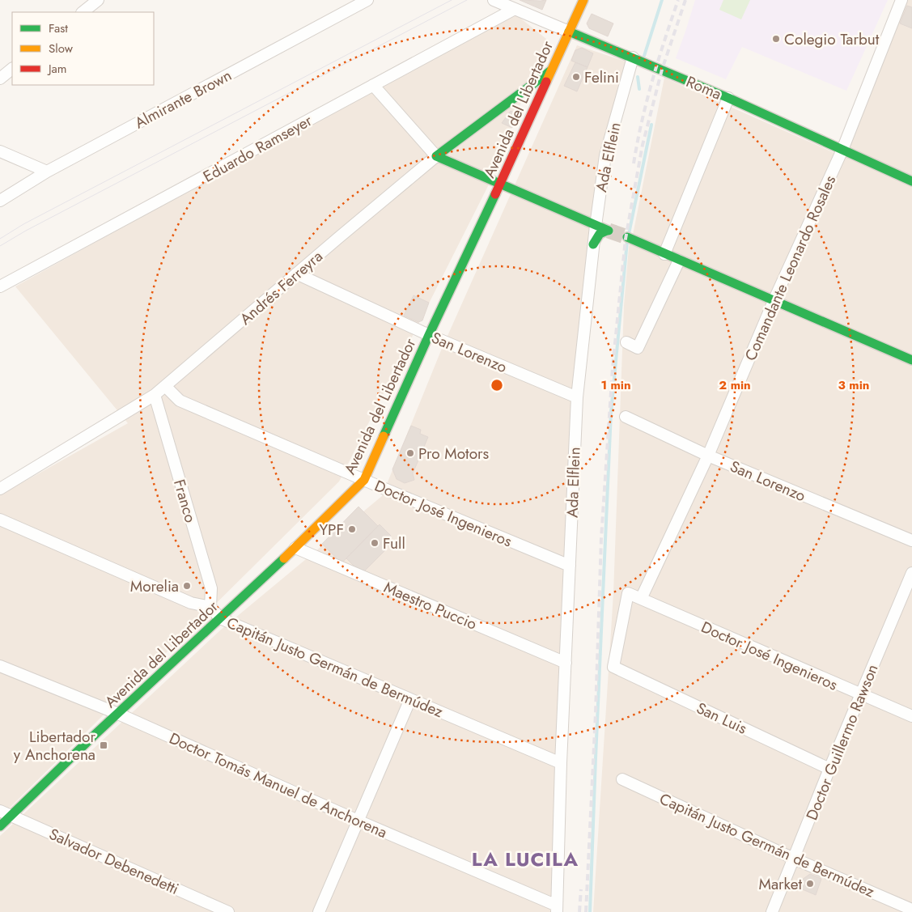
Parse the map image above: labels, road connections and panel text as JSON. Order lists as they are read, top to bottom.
{
  "streets": {
    "street": [
      "Roma",
      "Almirante Brown",
      "Avenida del Libertador",
      "Eduardo Ramseyer",
      "Ada Elflein",
      "Comandante Leonardo Rosales",
      "Andrés Ferreyra",
      "San Lorenzo",
      "Franco",
      "Doctor José Ingenieros",
      "Maestro Puccio",
      "Capitán Justo Germán de Bermúdez",
      "San Luis",
      "Doctor Guillermo Rawson",
      "Doctor Tomás Manuel de Anchorena",
      "Salvador Debenedetti"
    ]
  },
  "crossings": [
    ["Roma", "Avenida del Libertador"],
    ["Roma", "Eduardo Ramseyer"],
    ["Roma", "Ada Elflein"],
    ["Roma", "Comandante Leonardo Rosales"],
    ["Avenida del Libertador", "Andrés Ferreyra"],
    ["Avenida del Libertador", "San Lorenzo"],
    ["Avenida del Libertador", "Doctor José Ingenieros"],
    ["Avenida del Libertador", "Maestro Puccio"],
    ["Avenida del Libertador", "Capitán Justo Germán de Bermúdez"],
    ["Avenida del Libertador", "Doctor Tomás Manuel de Anchorena"],
    ["Avenida del Libertador", "Salvador Debenedetti"],
    ["Ada Elflein", "San Lorenzo"],
    ["Ada Elflein", "Doctor José Ingenieros"],
    ["Ada Elflein", "Maestro Puccio"],
    ["Ada Elflein", "Capitán Justo Germán de Bermúdez"],
    ["Ada Elflein", "Doctor Tomás Manuel de Anchorena"],
    ["Comandante Leonardo Rosales", "San Lorenzo"],
    ["Comandante Leonardo Rosales", "Doctor José Ingenieros"],
    ["Andrés Ferreyra", "San Lorenzo"],
    ["Andrés Ferreyra", "Franco"],
    ["Andrés Ferreyra", "Doctor José Ingenieros"],
    ["Franco", "Capitán Justo Germán de Bermúdez"],
    ["Doctor José Ingenieros", "San Luis"],
    ["Doctor José Ingenieros", "Doctor Guillermo Rawson"],
    ["Capitán Justo Germán de Bermúdez", "Doctor Guillermo Rawson"],
    ["San Luis", "Doctor Guillermo Rawson"]
  ],
  "districts": ["LA LUCILA"],
  "places": {
    "other": [
      "Colegio Tarbut",
      "Felini",
      "Pro Motors",
      "YPF",
      "Full",
      "Morelia",
      "Market"
    ],
    "transit": ["Libertador y Anchorena"]
  },
  "legend": ["Fast", "Slow", "Jam"],
  "rings": ["1 min", "2 min", "3 min"]
}
